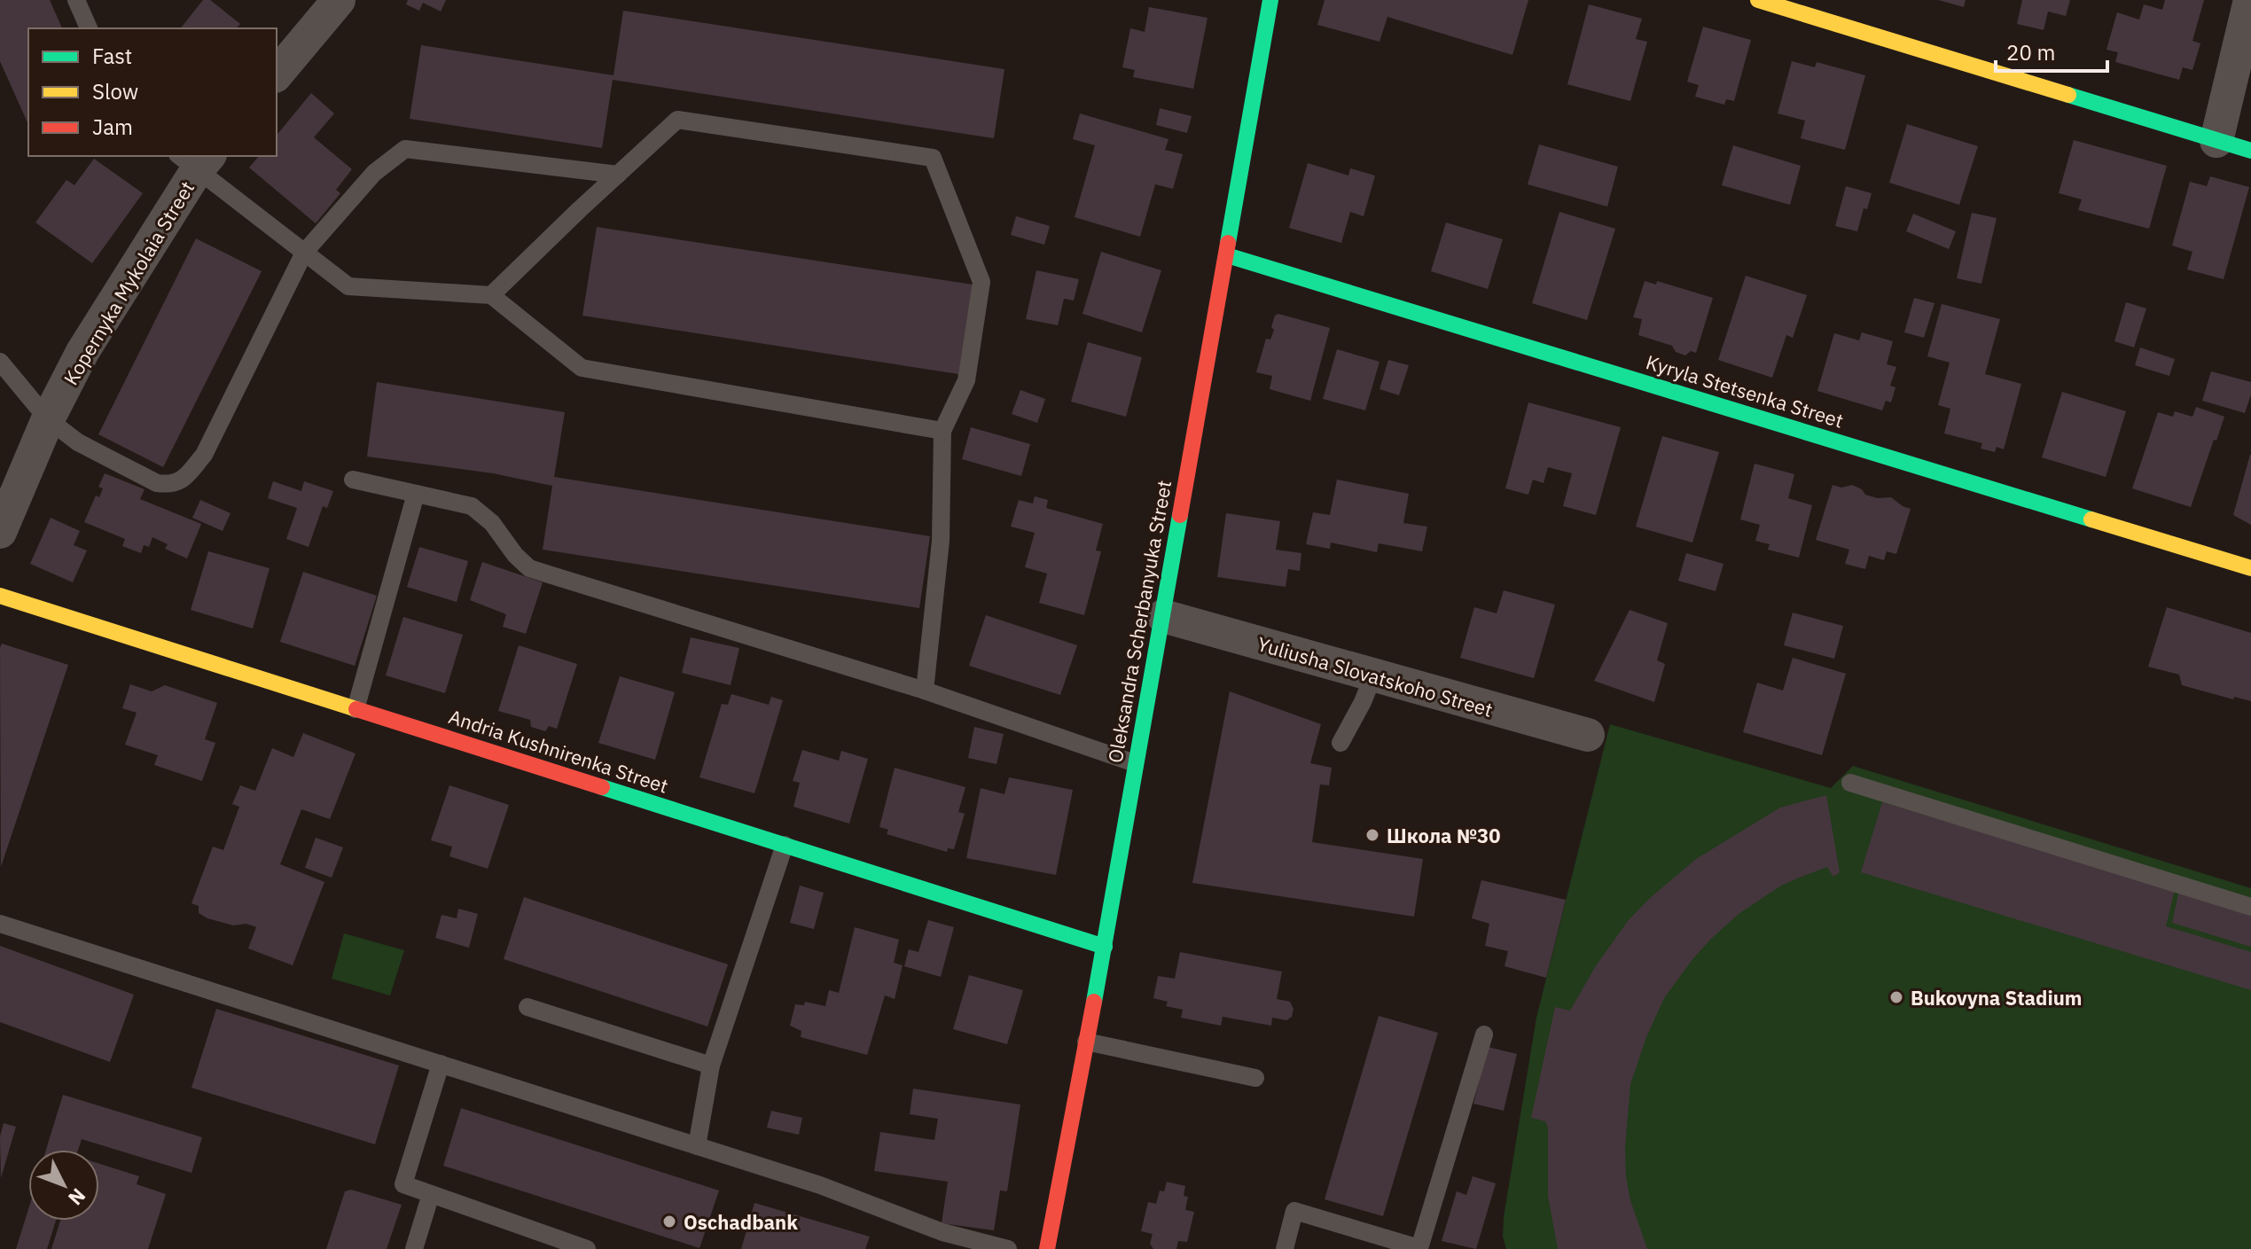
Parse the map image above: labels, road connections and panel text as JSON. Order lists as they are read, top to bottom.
{
  "streets": {
    "street": [
      "Kopernyka Mykolaia Street",
      "Kyryla Stetsenka Street",
      "Oleksandra Scherbanyuka Street",
      "Yuliusha Slovatskoho Street",
      "Andria Kushnirenka Street"
    ]
  },
  "crossings": [
    ["Kyryla Stetsenka Street", "Oleksandra Scherbanyuka Street"],
    ["Oleksandra Scherbanyuka Street", "Yuliusha Slovatskoho Street"],
    ["Oleksandra Scherbanyuka Street", "Andria Kushnirenka Street"]
  ],
  "places": ["Школа №30", "Bukovyna Stadium", "Oschadbank"],
  "legend": ["Fast", "Slow", "Jam"],
  "scale_bar": "20 m",
  "north": "bottom right"
}
